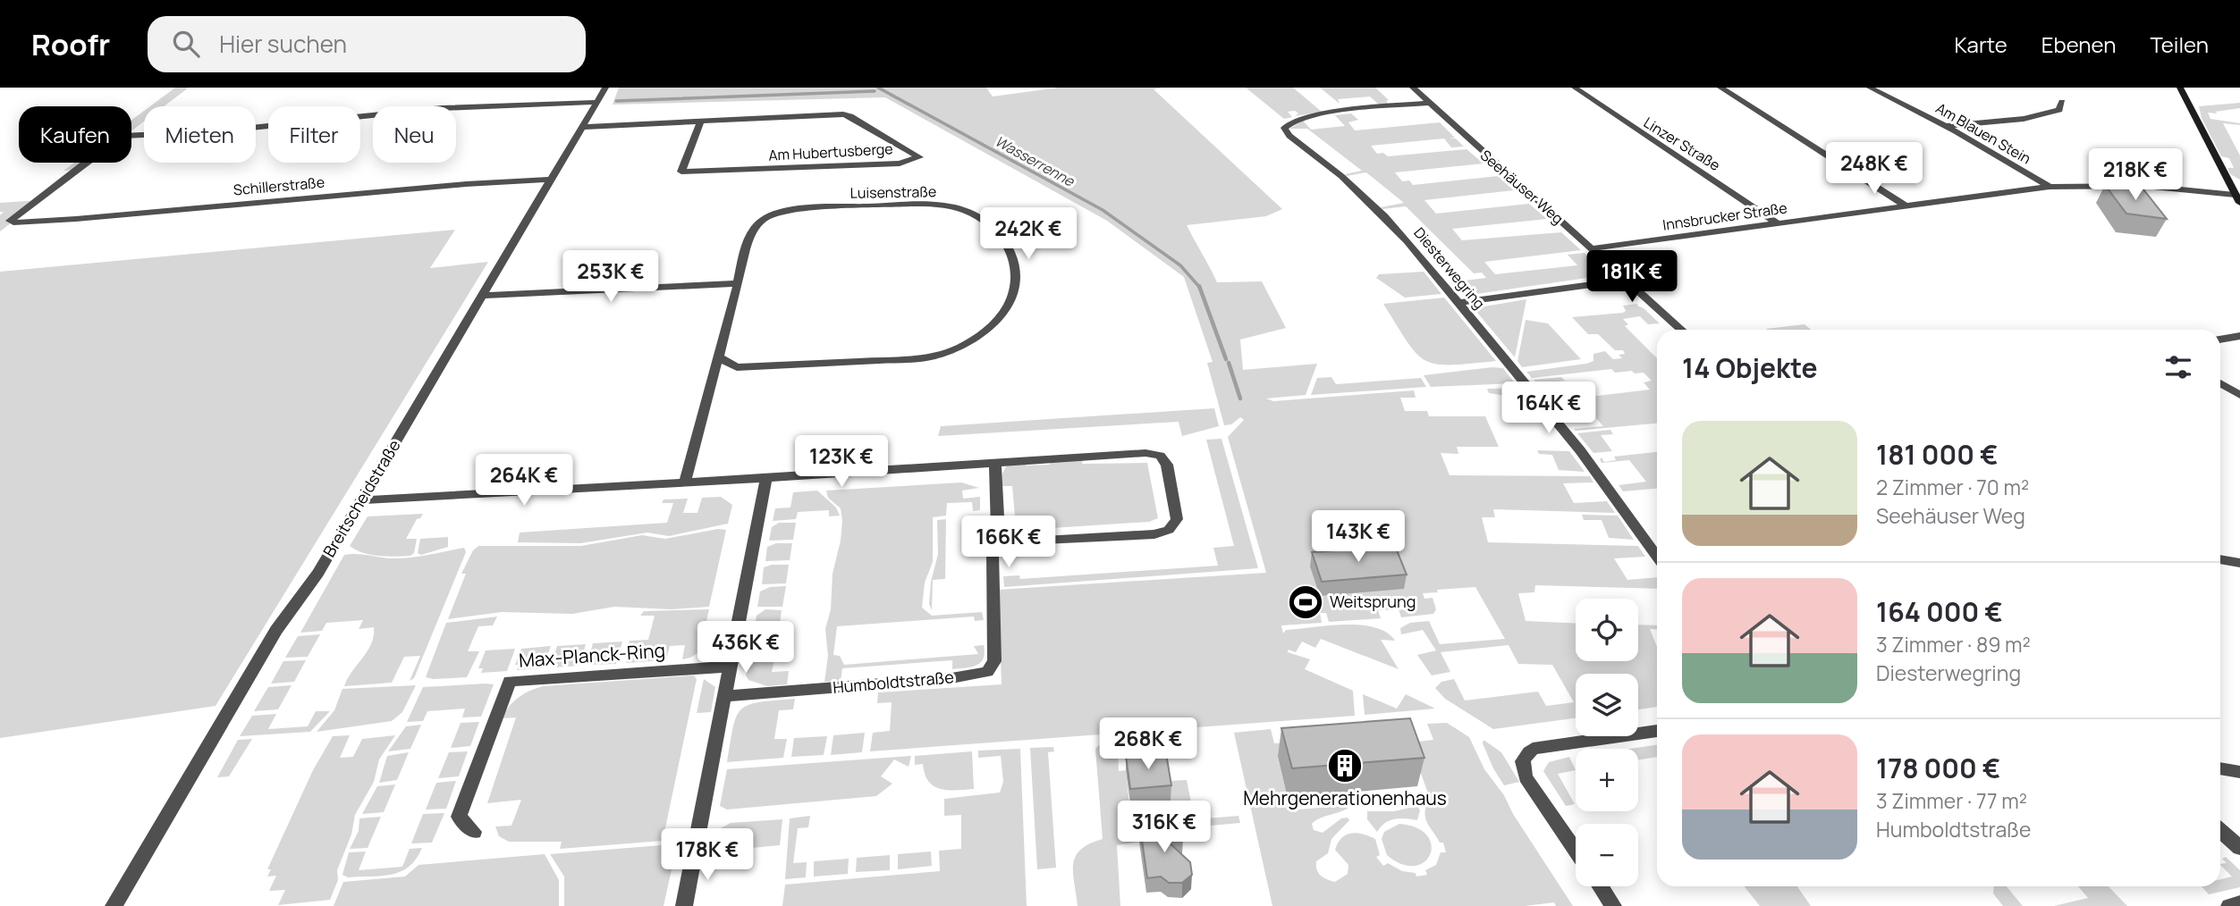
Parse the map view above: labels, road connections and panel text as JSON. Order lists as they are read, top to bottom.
{
  "streets": {
    "street": [
      "Am Blauen Stein",
      "Linzer Straße",
      "Am Hubertusberge",
      "Schillerstraße",
      "Seehäuser Weg",
      "Luisenstraße",
      "Innsbrucker Straße",
      "Diesterwegring",
      "Breitscheidstraße",
      "Max-Planck-Ring",
      "Humboldtstraße"
    ]
  },
  "crossings": [
    ["Am Blauen Stein", "Innsbrucker Straße"],
    ["Linzer Straße", "Innsbrucker Straße"],
    ["Am Hubertusberge", "Breitscheidstraße"],
    ["Schillerstraße", "Breitscheidstraße"],
    ["Seehäuser Weg", "Innsbrucker Straße"],
    ["Seehäuser Weg", "Diesterwegring"]
  ],
  "water": ["Wasserrenne"],
  "places": {
    "sports": ["Weitsprung"],
    "building": ["Mehrgenerationenhaus"]
  },
  "page": {
    "header": "Roofr",
    "search": "Hier suchen",
    "nav": ["Karte", "Ebenen", "Teilen"],
    "chip": [
      "Kaufen",
      "Mieten",
      "Filter",
      "Neu"
    ],
    "price": [
      "248K €",
      "218K €",
      "242K €",
      "253K €",
      "181K €",
      "164K €",
      "123K €",
      "264K €",
      "143K €",
      "166K €",
      "436K €",
      "268K €",
      "316K €",
      "178K €"
    ],
    "heading": "14 Objekte",
    "list": [
      {
        "name": "181 000 €",
        "note": "2 Zimmer · 70 m² · Seehäuser Weg"
      },
      {
        "name": "164 000 €",
        "note": "3 Zimmer · 89 m² · Diesterwegring"
      },
      {
        "name": "178 000 €",
        "note": "3 Zimmer · 77 m² · Humboldtstraße"
      }
    ],
    "map_buttons": ["+", "−"]
  }
}
